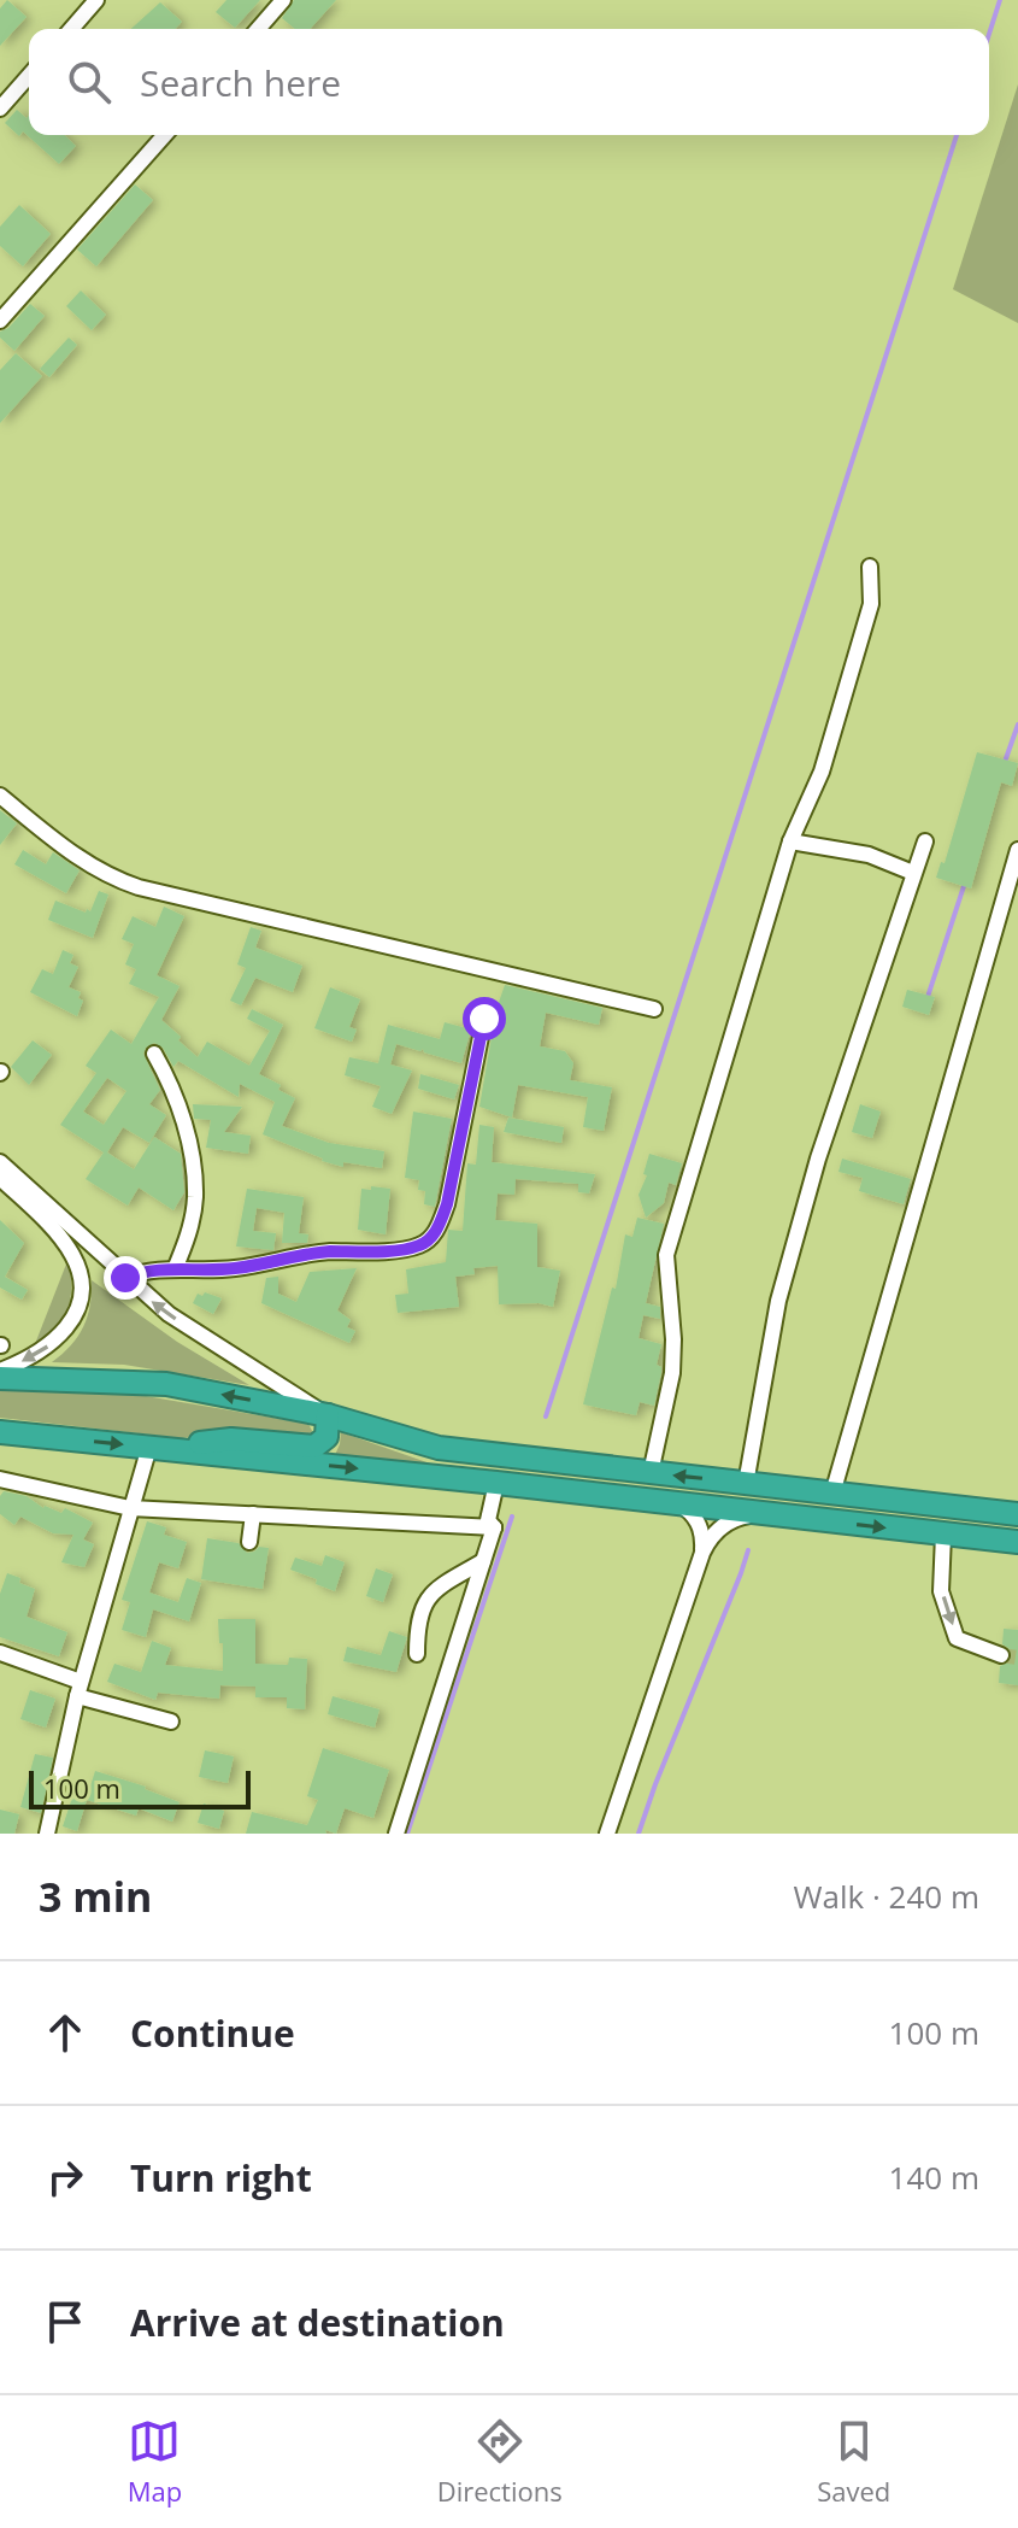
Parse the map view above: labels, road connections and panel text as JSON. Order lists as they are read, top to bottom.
{
  "scale_bar": "100 m",
  "page": {
    "search": "Search here",
    "scale": "100 m",
    "heading": ["3 min", "Walk · 240 m"],
    "list": [
      ["Continue", "100 m"],
      ["Turn right", "140 m"],
      "Arrive at destination"
    ],
    "nav": ["Map", "Directions", "Saved"]
  }
}
